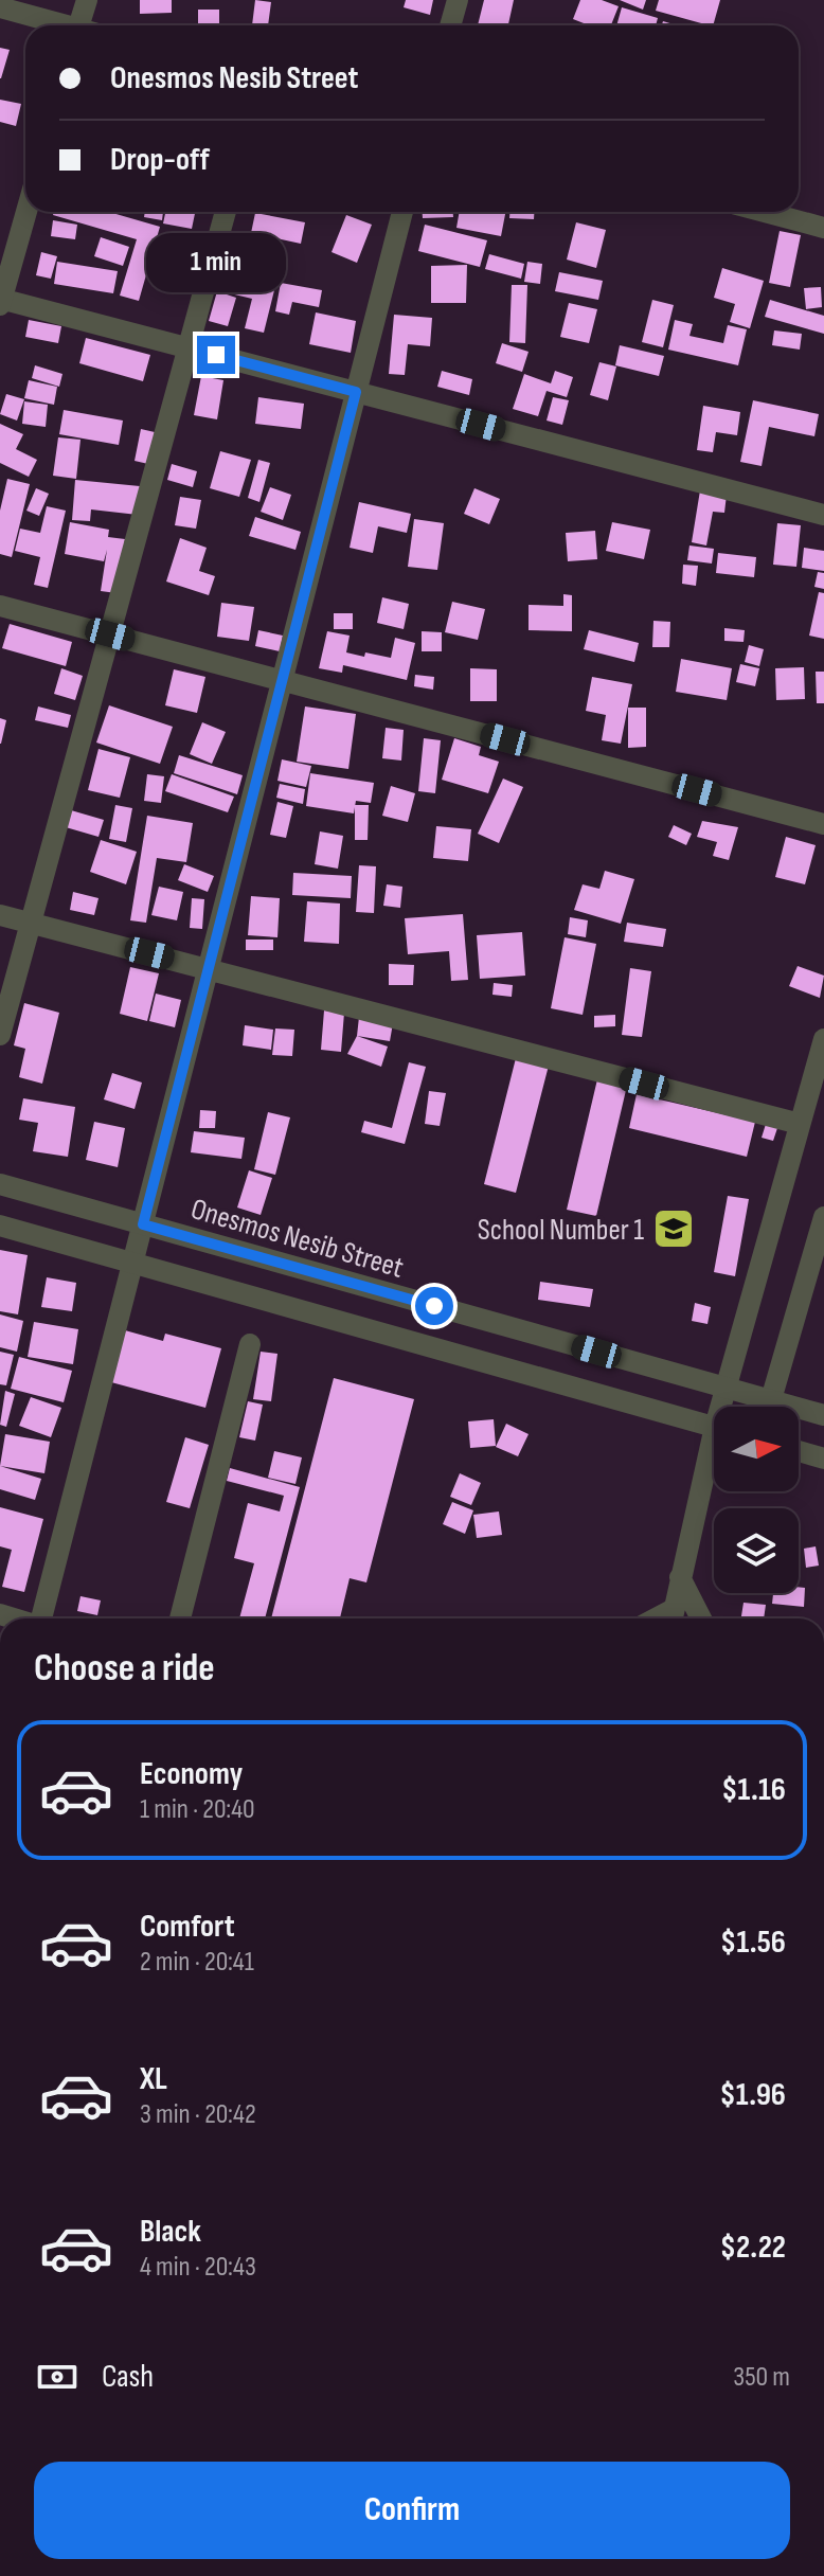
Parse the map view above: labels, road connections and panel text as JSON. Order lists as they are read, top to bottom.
{
  "streets": {
    "street": ["Onesmos Nesib Street"]
  },
  "places": {
    "school or university": ["School Number 1"]
  },
  "north": "right",
  "page": {
    "banner": ["Onesmos Nesib Street", "Drop-off"],
    "bubble": "1 min",
    "heading": "Choose a ride",
    "list": [
      {
        "name": "Economy",
        "note": "1 min · 20:40",
        "value": "$1.16"
      },
      {
        "name": "Comfort",
        "note": "2 min · 20:41",
        "value": "$1.56"
      },
      {
        "name": "XL",
        "note": "3 min · 20:42",
        "value": "$1.96"
      },
      {
        "name": "Black",
        "note": "4 min · 20:43",
        "value": "$2.22"
      }
    ],
    "pay": ["Cash", "350 m"],
    "buttons": "Confirm"
  }
}
